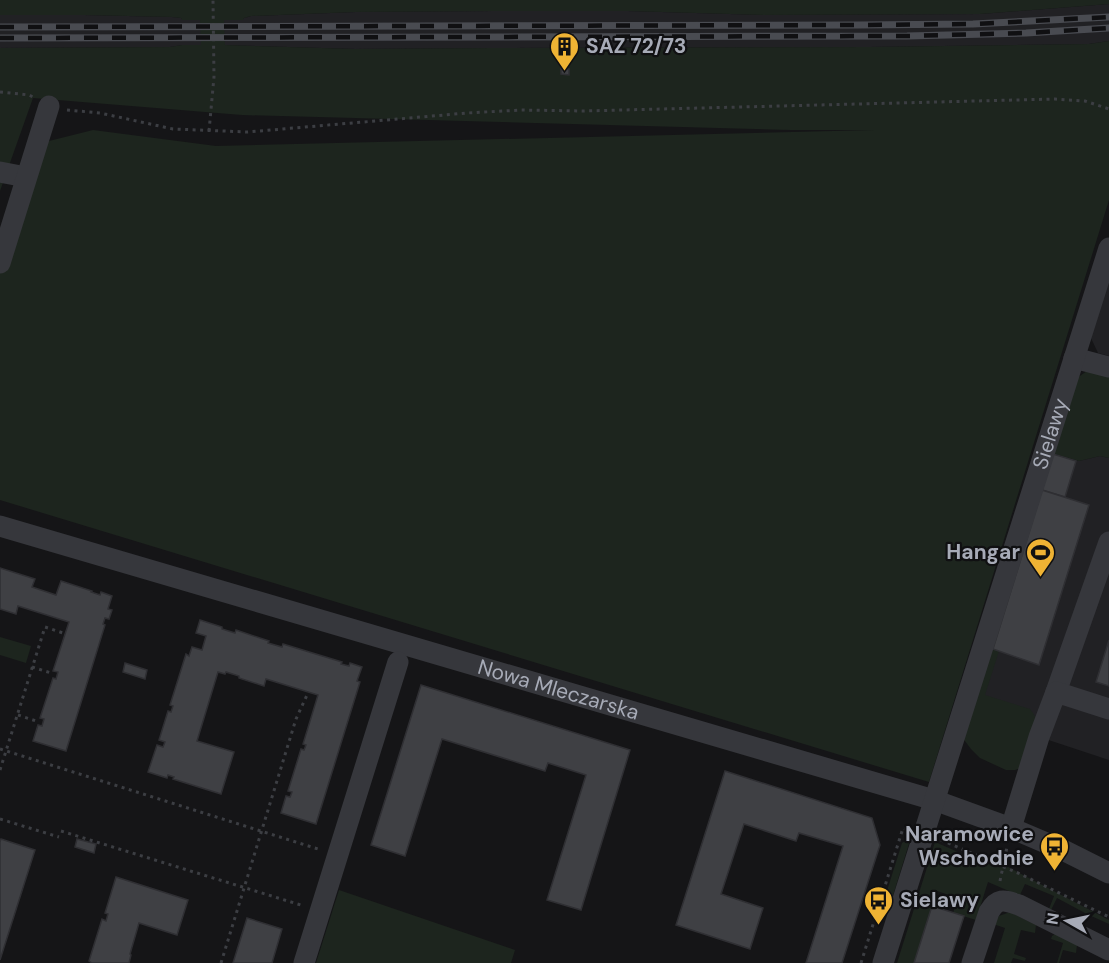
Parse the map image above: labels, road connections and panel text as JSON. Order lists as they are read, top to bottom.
{
  "streets": {
    "street": ["Sielawy", "Nowa Mleczarska"]
  },
  "crossings": [
    ["Sielawy", "Nowa Mleczarska"]
  ],
  "places": {
    "building": ["SAZ 72/73"],
    "sports": ["Hangar"],
    "bus stop": ["Naramowice Wschodnie", "Sielawy"]
  },
  "north": "left"
}
